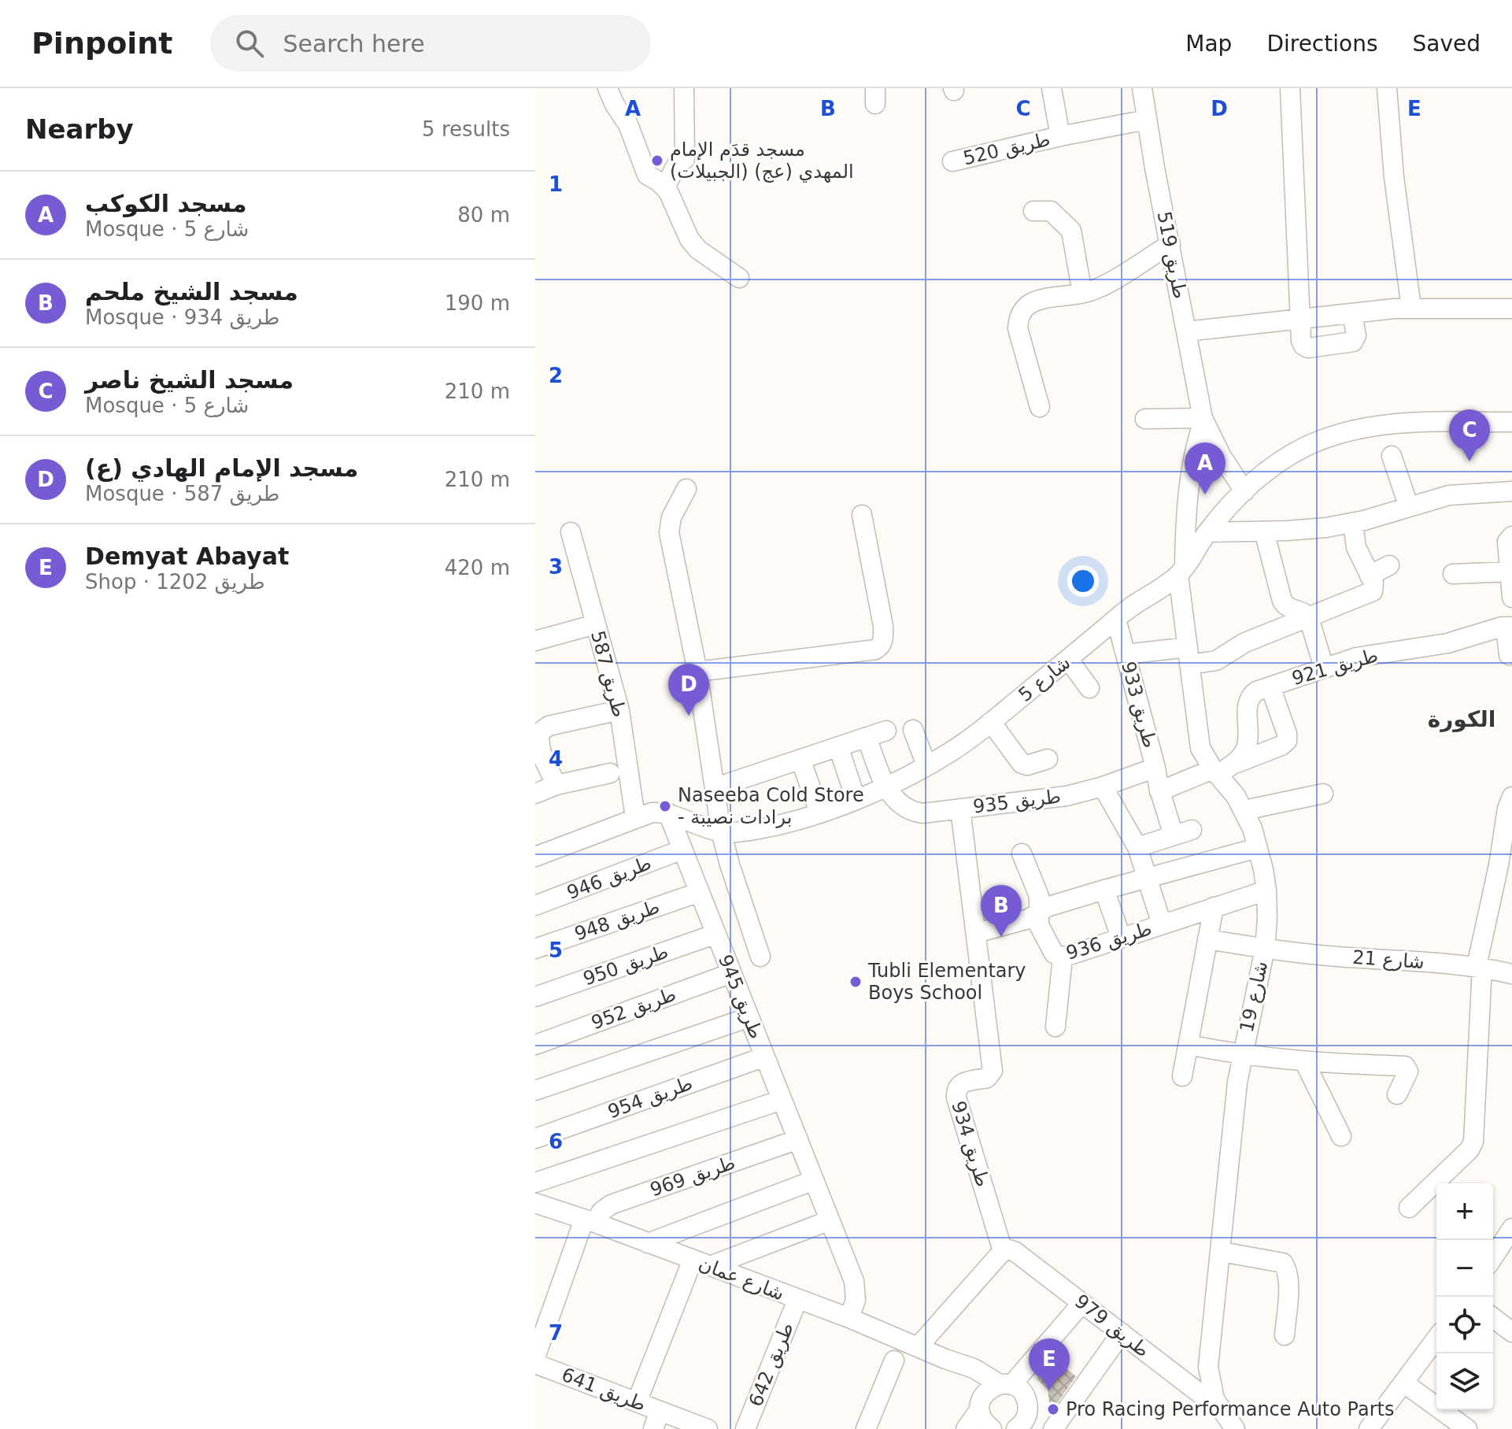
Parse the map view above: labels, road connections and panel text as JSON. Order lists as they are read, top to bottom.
{
  "streets": {
    "street": [
      "طريق 520",
      "طريق 519",
      "طريق 921",
      "طريق 587",
      "شارع 5",
      "طريق 933",
      "طريق 935",
      "طريق 946",
      "طريق 948",
      "طريق 936",
      "شارع 21",
      "طريق 950",
      "طريق 945",
      "شارع 19",
      "طريق 952",
      "طريق 954",
      "طريق 934",
      "طريق 969",
      "شارع عمان",
      "طريق 979",
      "طريق 642",
      "طريق 641"
    ]
  },
  "crossings": [
    ["طريق 520", "طريق 519"],
    ["طريق 519", "شارع 5"],
    ["طريق 519", "شارع 19"],
    ["طريق 921", "شارع 19"],
    ["طريق 587", "شارع 5"],
    ["شارع 5", "طريق 933"],
    ["شارع 5", "طريق 935"],
    ["شارع 5", "طريق 945"],
    ["شارع 5", "شارع 19"],
    ["طريق 933", "طريق 935"],
    ["طريق 935", "طريق 934"],
    ["طريق 946", "طريق 945"],
    ["طريق 948", "طريق 945"],
    ["طريق 936", "شارع 19"],
    ["شارع 21", "شارع 19"],
    ["طريق 950", "طريق 945"],
    ["طريق 945", "طريق 952"],
    ["طريق 945", "طريق 954"],
    ["طريق 945", "طريق 969"],
    ["طريق 945", "شارع عمان"],
    ["شارع 19", "طريق 979"],
    ["طريق 934", "طريق 979"],
    ["طريق 969", "شارع عمان"],
    ["شارع عمان", "طريق 642"]
  ],
  "districts": ["الكورة"],
  "places": [
    "مسجد قدَم الإمام المهدي (عج) (الجبيلات)",
    "Naseeba Cold Store - برادات نصيبة",
    "Tubli Elementary Boys School",
    "Pro Racing Performance Auto Parts"
  ],
  "page": {
    "header": "Pinpoint",
    "search": "Search here",
    "nav": ["Map", "Directions", "Saved"],
    "heading": ["Nearby", "5 results"],
    "list": [
      {
        "mark": "A",
        "name": "مسجد الكوكب",
        "note": "Mosque · شارع 5",
        "value": "80 m"
      },
      {
        "mark": "B",
        "name": "مسجد الشيخ ملحم",
        "note": "Mosque · طريق 934",
        "value": "190 m"
      },
      {
        "mark": "C",
        "name": "مسجد الشيخ ناصر",
        "note": "Mosque · شارع 5",
        "value": "210 m"
      },
      {
        "mark": "D",
        "name": "مسجد الإمام الهادي (ع)",
        "note": "Mosque · طريق 587",
        "value": "210 m"
      },
      {
        "mark": "E",
        "name": "Demyat Abayat",
        "note": "Shop · طريق 1202",
        "value": "420 m"
      }
    ],
    "pins": [
      "C",
      "A",
      "D",
      "B",
      "E"
    ],
    "map_buttons": ["+", "−"]
  },
  "grid": {
    "columns": [
      "A",
      "B",
      "C",
      "D",
      "E"
    ],
    "rows": [
      "1",
      "2",
      "3",
      "4",
      "5",
      "6",
      "7"
    ]
  }
}
